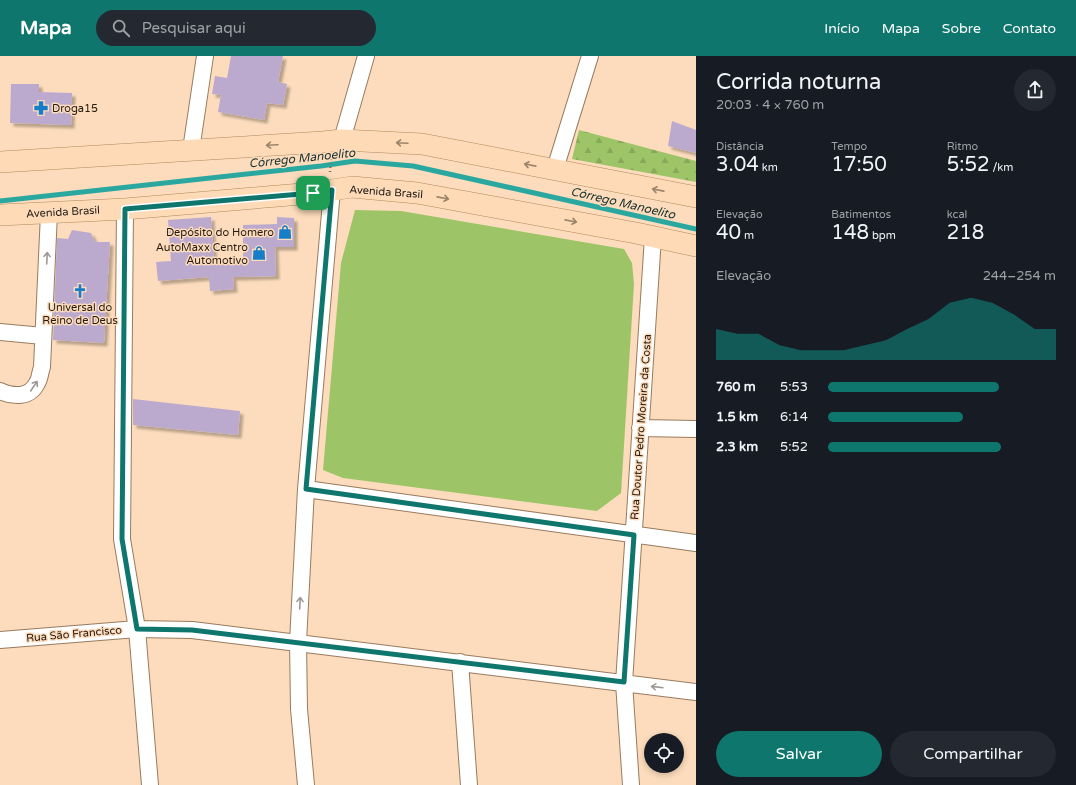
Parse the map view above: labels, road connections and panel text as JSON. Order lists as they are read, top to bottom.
{
  "streets": {
    "main road": ["Avenida Brasil"],
    "street": ["Rua Doutor Pedro Moreira da Costa", "Rua São Francisco"]
  },
  "crossings": [
    ["Avenida Brasil", "Rua Doutor Pedro Moreira da Costa"],
    ["Rua Doutor Pedro Moreira da Costa", "Rua São Francisco"]
  ],
  "water": ["Córrego Manoelito"],
  "places": {
    "pharmacy": ["Droga15"],
    "shop": ["Depósito do Homero", "AutoMaxx Centro Automotivo"],
    "church": ["Universal do Reino de Deus"]
  },
  "page": {
    "header": "Mapa",
    "search": "Pesquisar aqui",
    "nav": [
      "Início",
      "Mapa",
      "Sobre",
      "Contato"
    ],
    "heading": ["Corrida noturna", "20:03 · 4 × 760 m"],
    "stats": [
      ["Distância", "3.04 km"],
      ["Tempo", "17:50"],
      ["Ritmo", "5:52 /km"],
      ["Elevação", "40 m"],
      ["Batimentos", "148 bpm"],
      ["kcal", "218"]
    ],
    "chart": ["Elevação", "244–254 m"],
    "list": [
      {
        "name": "760 m",
        "note": "5:53"
      },
      {
        "name": "1.5 km",
        "note": "6:14"
      },
      {
        "name": "2.3 km",
        "note": "5:52"
      }
    ],
    "buttons": ["Salvar", "Compartilhar"]
  }
}
